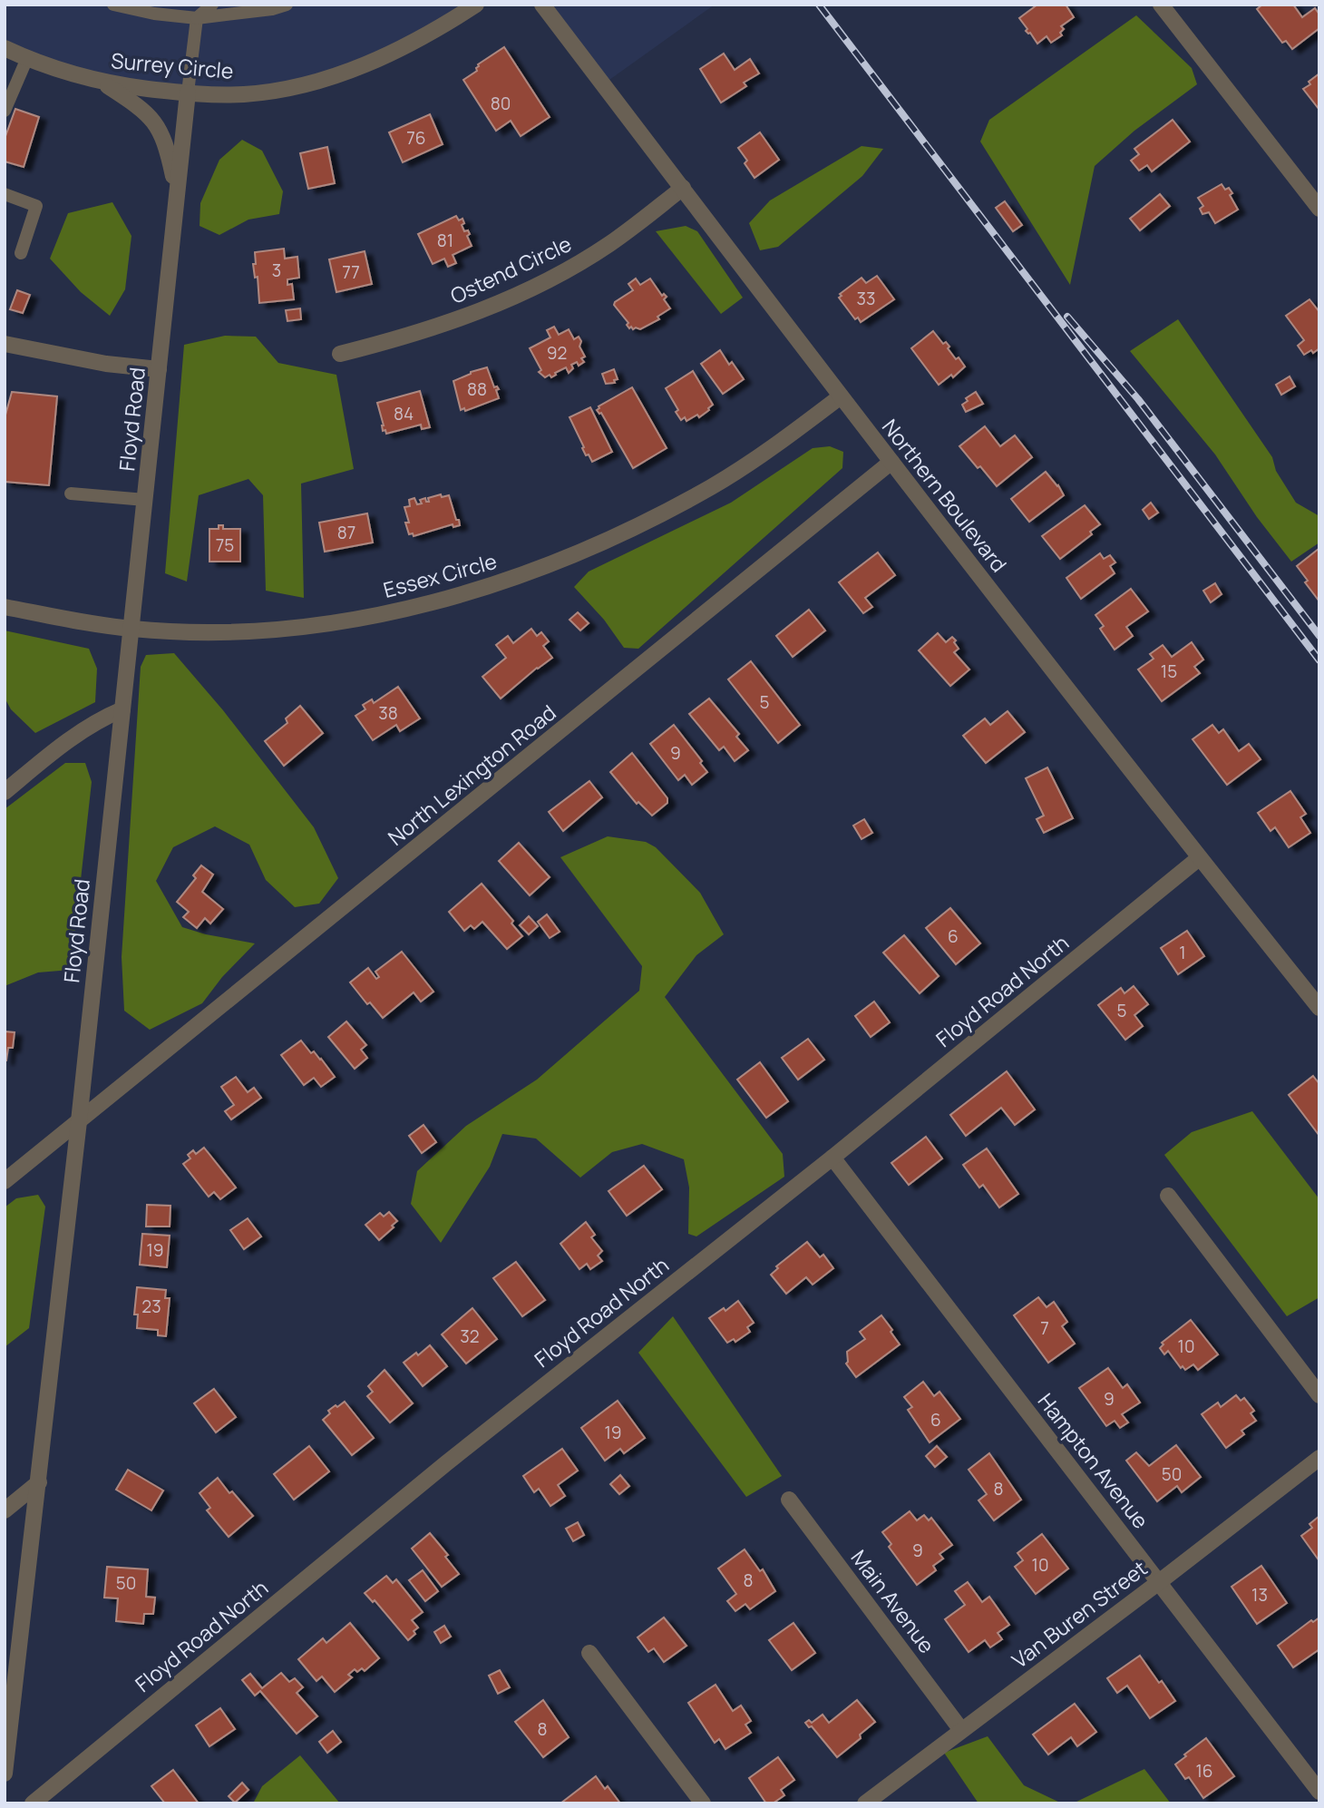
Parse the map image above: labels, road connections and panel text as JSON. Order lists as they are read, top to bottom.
{
  "streets": {
    "street": [
      "Surrey Circle",
      "Ostend Circle",
      "Floyd Road",
      "Northern Boulevard",
      "Essex Circle",
      "North Lexington Road",
      "Floyd Road North",
      "Hampton Avenue",
      "Main Avenue",
      "Van Buren Street"
    ]
  },
  "crossings": [
    ["Surrey Circle", "Floyd Road"],
    ["Ostend Circle", "Northern Boulevard"],
    ["Floyd Road", "Essex Circle"],
    ["Floyd Road", "North Lexington Road"],
    ["Northern Boulevard", "Essex Circle"],
    ["Northern Boulevard", "North Lexington Road"],
    ["Northern Boulevard", "Floyd Road North"],
    ["Floyd Road North", "Hampton Avenue"],
    ["Hampton Avenue", "Van Buren Street"],
    ["Main Avenue", "Van Buren Street"]
  ],
  "house_numbers": [
    "80",
    "76",
    "81",
    "3",
    "77",
    "33",
    "92",
    "88",
    "84",
    "87",
    "75",
    "15",
    "5",
    "38",
    "9",
    "6",
    "1",
    "5",
    "19",
    "23",
    "7",
    "32",
    "10",
    "9",
    "6",
    "19",
    "50",
    "8",
    "9",
    "10",
    "8",
    "50",
    "13",
    "8",
    "16"
  ]
}
